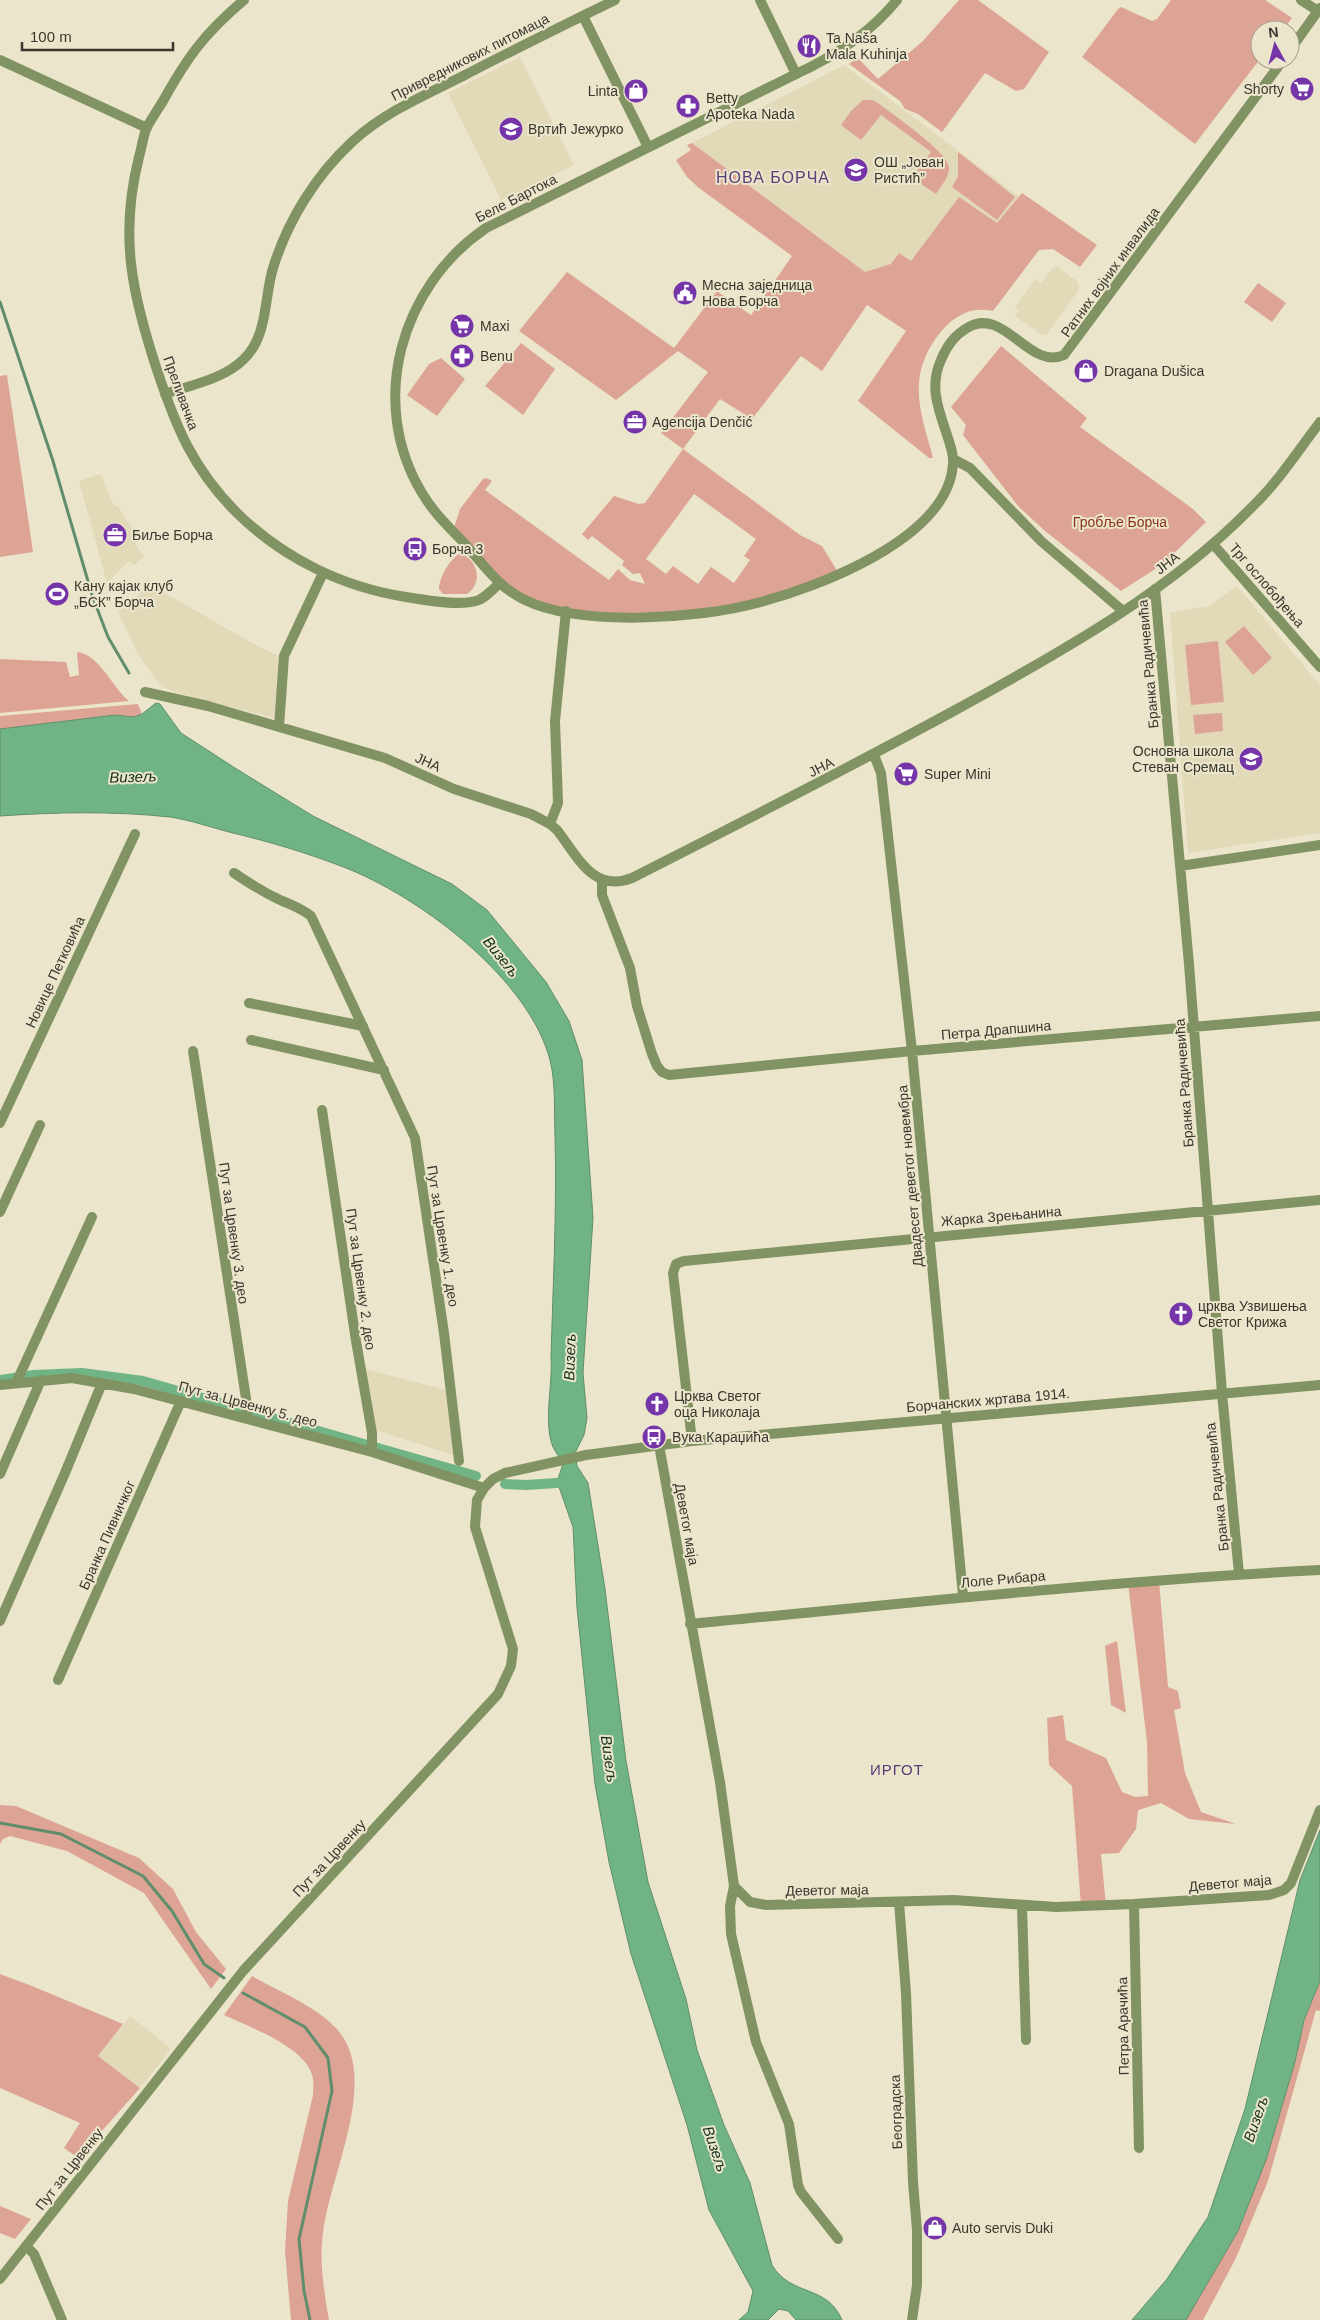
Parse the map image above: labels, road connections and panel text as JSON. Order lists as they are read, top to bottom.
{
  "streets": {
    "street": [
      "Привредникових питомаца",
      "Беле Бартока",
      "Ратних војних инвалида",
      "Преливачка",
      "ЈНА",
      "Трг ослобођења",
      "Бранка Радичевића",
      "Новице Петковића",
      "Петра Драпшина",
      "Двадесет деветог новембра",
      "Жарка Зрењанина",
      "Пут за Црвенку 3. део",
      "Пут за Црвенку 1. део",
      "Пут за Црвенку 2. део",
      "Борчанских жртава 1914.",
      "Пут за Црвенку 5. део",
      "Деветог маја",
      "Бранка Пивничког",
      "Лоле Рибара",
      "Пут за Црвенку",
      "Петра Арачића",
      "Београдска"
    ]
  },
  "crossings": [
    ["Привредникових питомаца", "Преливачка"],
    ["Беле Бартока", "Ратних војних инвалида"],
    ["Беле Бартока", "Преливачка"],
    ["Ратних војних инвалида", "Преливачка"],
    ["ЈНА", "Трг ослобођења"],
    ["ЈНА", "Бранка Радичевића"],
    ["ЈНА", "Петра Драпшина"],
    ["ЈНА", "Двадесет деветог новембра"],
    ["Бранка Радичевића", "Петра Драпшина"],
    ["Бранка Радичевића", "Жарка Зрењанина"],
    ["Бранка Радичевића", "Борчанских жртава 1914."],
    ["Бранка Радичевића", "Лоле Рибара"],
    ["Петра Драпшина", "Двадесет деветог новембра"],
    ["Двадесет деветог новембра", "Жарка Зрењанина"],
    ["Двадесет деветог новембра", "Борчанских жртава 1914."],
    ["Двадесет деветог новембра", "Лоле Рибара"],
    ["Жарка Зрењанина", "Борчанских жртава 1914."],
    ["Пут за Црвенку 3. део", "Пут за Црвенку 5. део"],
    ["Пут за Црвенку 2. део", "Пут за Црвенку 5. део"],
    ["Борчанских жртава 1914.", "Пут за Црвенку 5. део"],
    ["Борчанских жртава 1914.", "Деветог маја"],
    ["Борчанских жртава 1914.", "Пут за Црвенку"],
    ["Пут за Црвенку 5. део", "Бранка Пивничког"],
    ["Пут за Црвенку 5. део", "Пут за Црвенку"],
    ["Деветог маја", "Лоле Рибара"],
    ["Деветог маја", "Петра Арачића"],
    ["Деветог маја", "Београдска"]
  ],
  "districts": ["НОВА БОРЧА", "ИРГОТ"],
  "water": ["Визељ"],
  "parks": ["Гробље Борча"],
  "places": {
    "restaurant": ["Ta Naša Mala Kuhinja"],
    "supermarket": ["Shorty", "Maxi", "Super Mini"],
    "shop": ["Linta", "Dragana Dušica", "Auto servis Duki"],
    "pharmacy": ["Betty Apoteka Nada", "Benu"],
    "school or university": ["Вртић Јежурко", "ОШ „Јован Ристић”", "Основна школа Стеван Сремац"],
    "public building": ["Месна заједница Нова Борча"],
    "office": ["Agencija Denčić", "Биље Борча"],
    "bus stop": ["Борча 3", "Вука Караџића"],
    "sports": ["Кану кајак клуб „БСК” Борча"],
    "church": ["црква Узвишења Светог Крижа", "Црква Светог оца Николаја"]
  },
  "scale_bar": "100 m",
  "north": "top"
}
